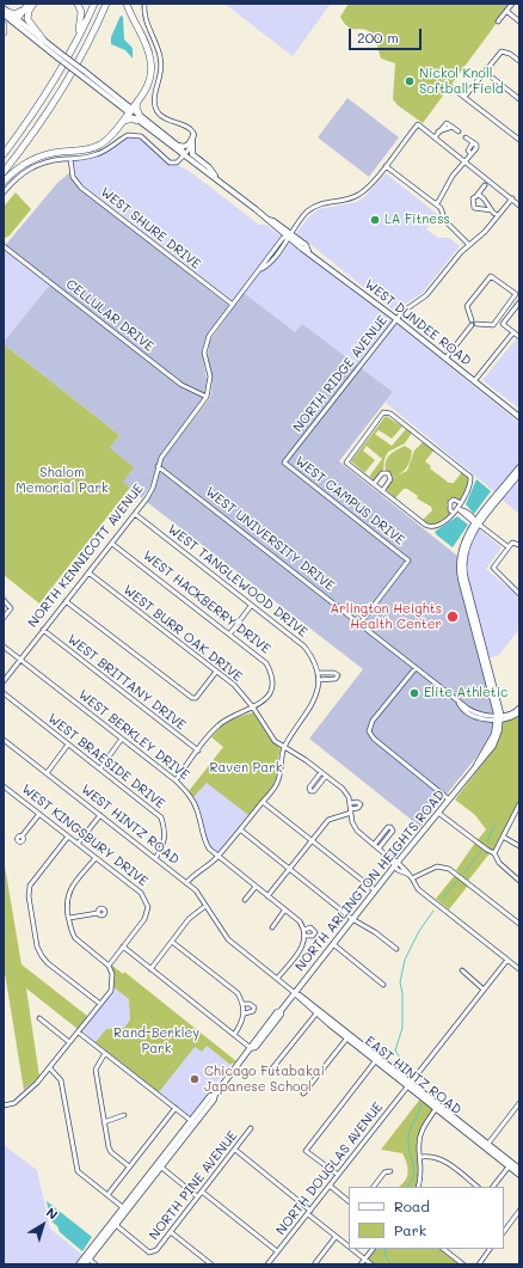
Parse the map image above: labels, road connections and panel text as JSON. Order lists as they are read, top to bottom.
{
  "streets": {
    "main road": ["WEST DUNDEE ROAD", "NORTH ARLINGTON HEIGHTS ROAD", "EAST HINTZ ROAD"],
    "street": [
      "WEST SHURE DRIVE",
      "CELLULAR DRIVE",
      "NORTH RIDGE AVENUE",
      "WEST CAMPUS DRIVE",
      "WEST UNIVERSITY DRIVE",
      "NORTH KENNICOTT AVENUE",
      "WEST TANGLEWOOD DRIVE",
      "WEST HACKBERRY DRIVE",
      "WEST BURR OAK DRIVE",
      "WEST BRITTANY DRIVE",
      "WEST BERKLEY DRIVE",
      "WEST BRAESIDE DRIVE",
      "WEST HINTZ ROAD",
      "WEST KINGSBURY DRIVE",
      "NORTH DOUGLAS AVENUE",
      "NORTH PINE AVENUE"
    ]
  },
  "crossings": [
    ["CELLULAR DRIVE", "NORTH KENNICOTT AVENUE"],
    ["WEST DUNDEE ROAD", "NORTH RIDGE AVENUE"],
    ["NORTH RIDGE AVENUE", "WEST CAMPUS DRIVE"],
    ["WEST CAMPUS DRIVE", "WEST UNIVERSITY DRIVE"],
    ["WEST UNIVERSITY DRIVE", "NORTH KENNICOTT AVENUE"],
    ["WEST UNIVERSITY DRIVE", "NORTH ARLINGTON HEIGHTS ROAD"],
    ["NORTH KENNICOTT AVENUE", "WEST TANGLEWOOD DRIVE"],
    ["NORTH KENNICOTT AVENUE", "WEST HACKBERRY DRIVE"],
    ["NORTH KENNICOTT AVENUE", "WEST BURR OAK DRIVE"],
    ["NORTH KENNICOTT AVENUE", "WEST BRITTANY DRIVE"],
    ["NORTH KENNICOTT AVENUE", "WEST BERKLEY DRIVE"],
    ["WEST TANGLEWOOD DRIVE", "WEST BURR OAK DRIVE"],
    ["WEST HACKBERRY DRIVE", "WEST BURR OAK DRIVE"],
    ["WEST BRAESIDE DRIVE", "WEST HINTZ ROAD"],
    ["WEST HINTZ ROAD", "EAST HINTZ ROAD"],
    ["NORTH ARLINGTON HEIGHTS ROAD", "EAST HINTZ ROAD"],
    ["NORTH ARLINGTON HEIGHTS ROAD", "NORTH PINE AVENUE"],
    ["EAST HINTZ ROAD", "NORTH DOUGLAS AVENUE"]
  ],
  "parks": ["Shalom Memorial Park", "Raven Park", "Rand-Berkley Park"],
  "places": [
    "Nickol Knoll Softball Field",
    "LA Fitness",
    "Arlington Heights Health Center",
    "Elite Athletic",
    "Chicago Futabakai Japanese School"
  ],
  "legend": ["Road", "Park"],
  "scale_bar": "200 m",
  "north": "top right"
}
